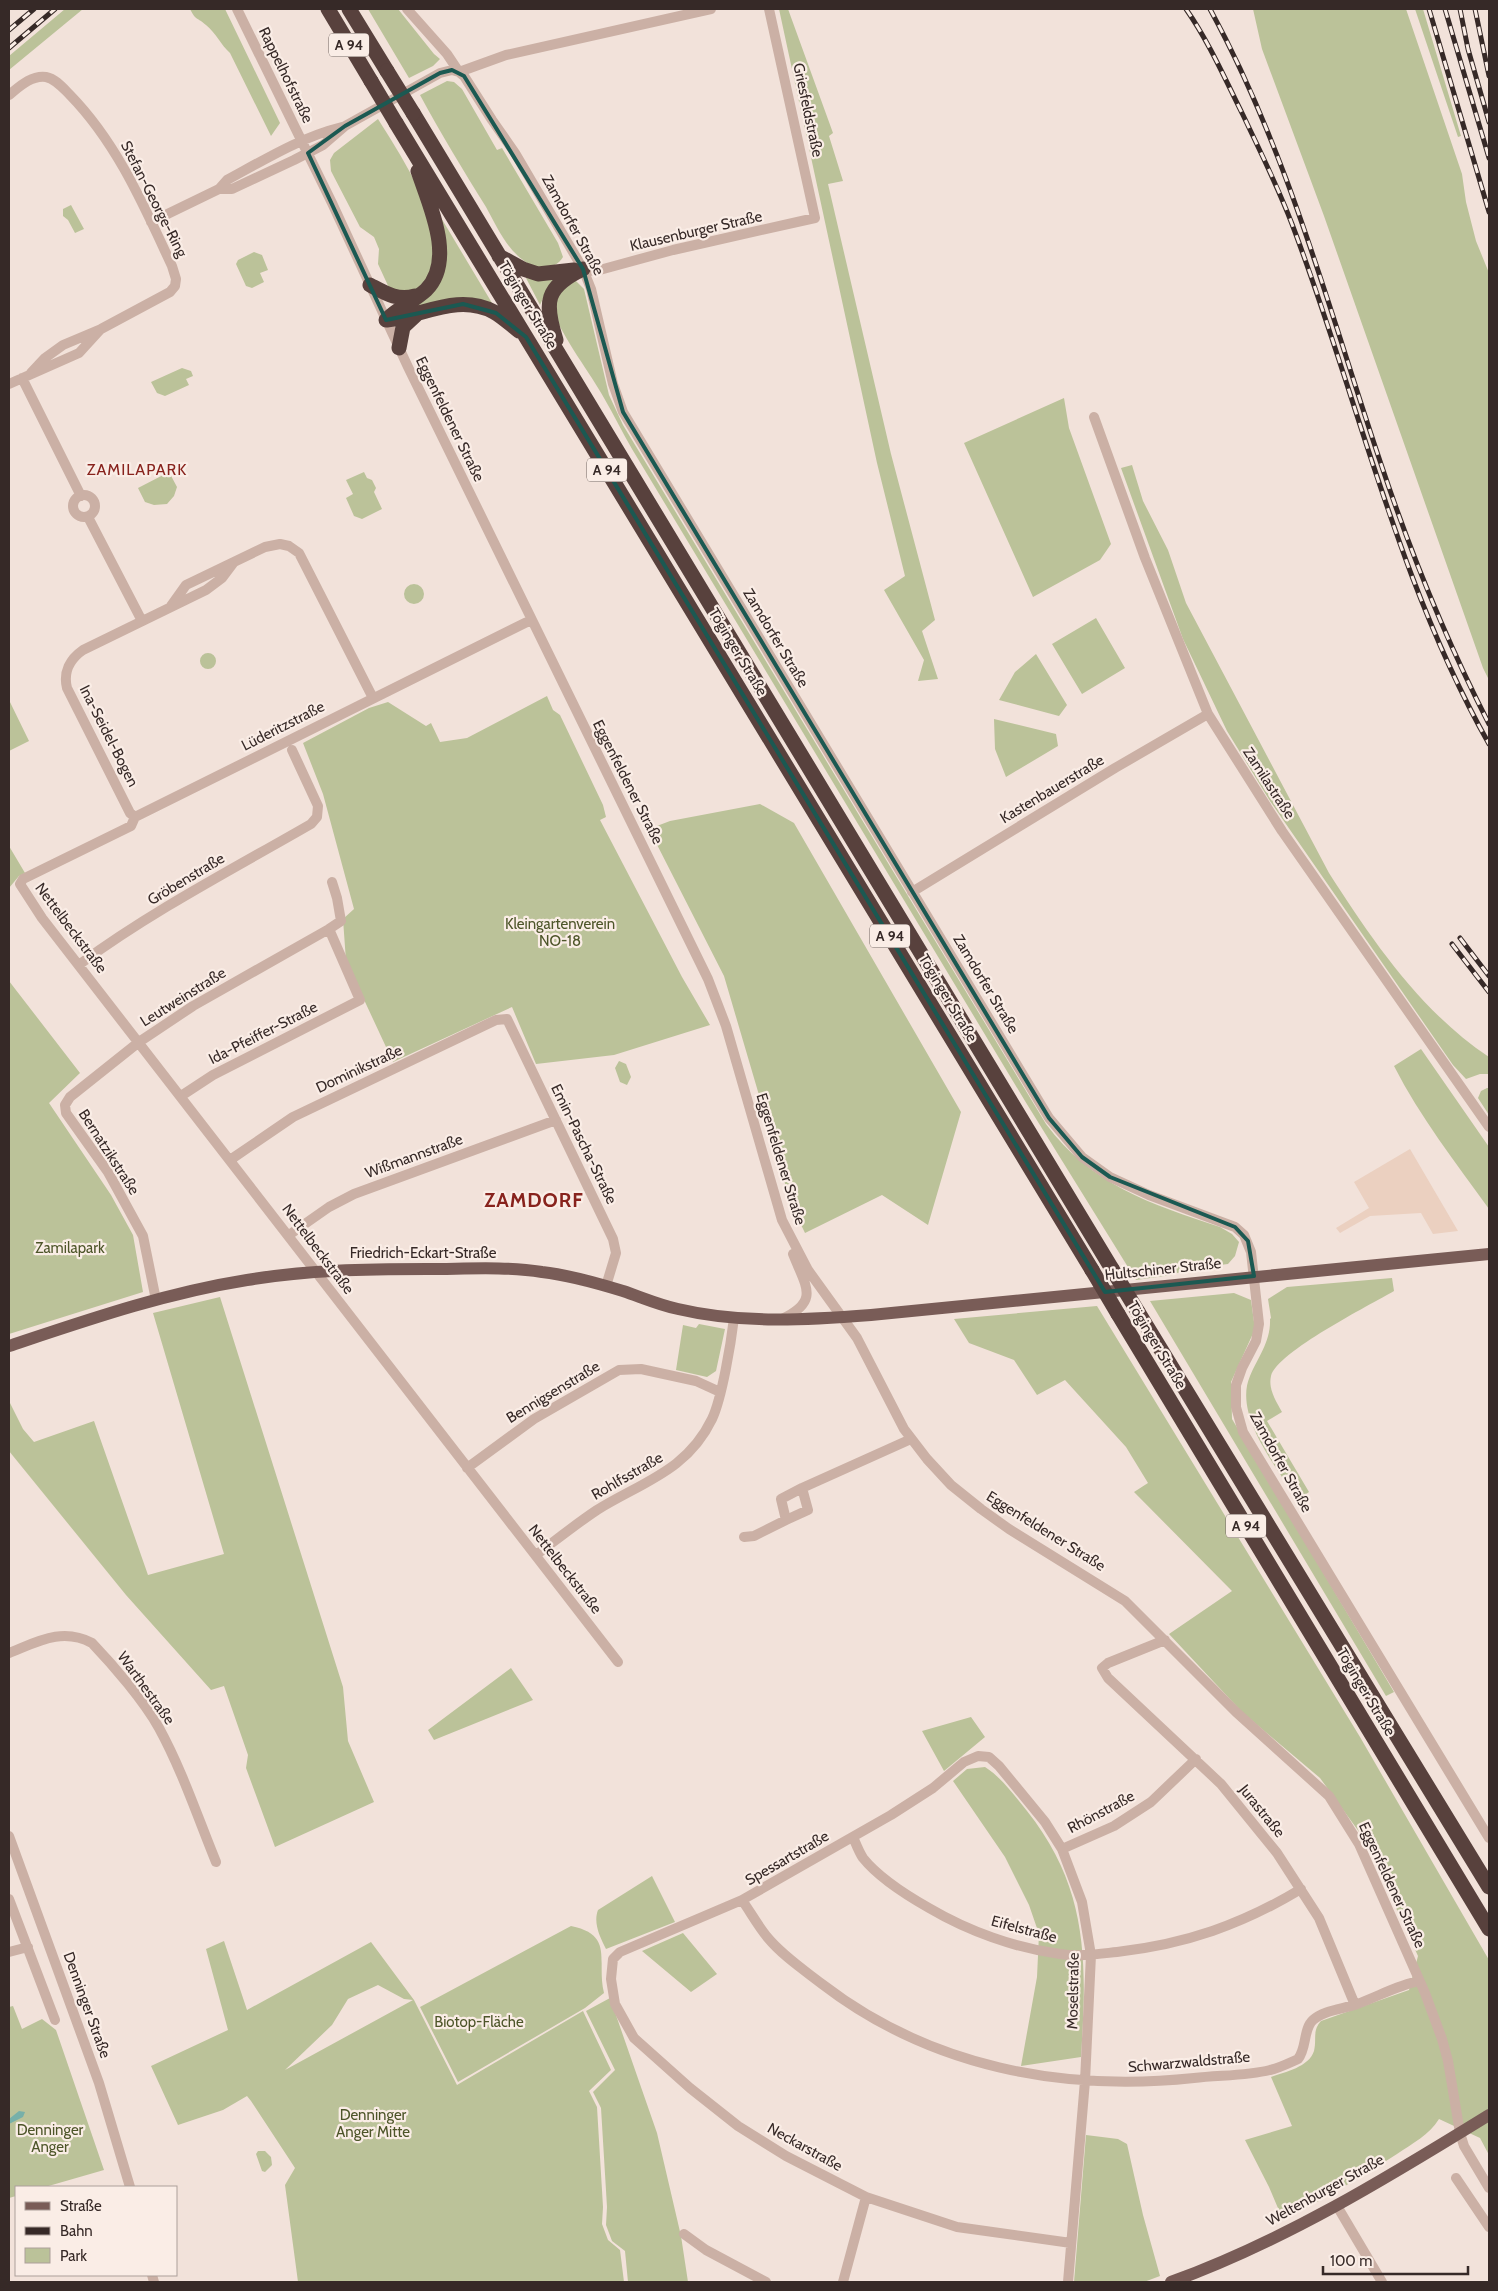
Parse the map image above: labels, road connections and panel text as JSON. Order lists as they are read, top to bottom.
{
  "streets": {
    "highway": ["A 94", "Töginger Straße"],
    "main road": ["Friedrich-Eckart-Straße", "Hultschiner Straße", "Weltenburger Straße"],
    "street": [
      "Rappelhofstraße",
      "Griesfeldstraße",
      "Stefan-George-Ring",
      "Zamdorfer Straße",
      "Klausenburger Straße",
      "Eggenfeldener Straße",
      "Lüderitzstraße",
      "Ina-Seidel-Bogen",
      "Zamilastraße",
      "Kastenbauerstraße",
      "Gröbenstraße",
      "Nettelbeckstraße",
      "Leutweinstraße",
      "Ida-Pfeiffer-Straße",
      "Dominikstraße",
      "Emin-Pascha-Straße",
      "Bernatzikstraße",
      "Wißmannstraße",
      "Bennigsenstraße",
      "Rohlfsstraße",
      "Warthestraße",
      "Jurastraße",
      "Rhönstraße",
      "Spessartstraße",
      "Eifelstraße",
      "Moselstraße",
      "Denninger Straße",
      "Schwarzwaldstraße",
      "Neckarstraße"
    ]
  },
  "crossings": [
    ["Rappelhofstraße", "Eggenfeldener Straße"],
    ["Griesfeldstraße", "Klausenburger Straße"],
    ["Zamdorfer Straße", "Klausenburger Straße"],
    ["Zamdorfer Straße", "Kastenbauerstraße"],
    ["Zamdorfer Straße", "Hultschiner Straße"],
    ["Eggenfeldener Straße", "Lüderitzstraße"],
    ["Eggenfeldener Straße", "Friedrich-Eckart-Straße"],
    ["Eggenfeldener Straße", "Hultschiner Straße"],
    ["Eggenfeldener Straße", "Jurastraße"],
    ["Eggenfeldener Straße", "Schwarzwaldstraße"],
    ["Eggenfeldener Straße", "Weltenburger Straße"],
    ["Lüderitzstraße", "Ina-Seidel-Bogen"],
    ["Lüderitzstraße", "Nettelbeckstraße"],
    ["Zamilastraße", "Kastenbauerstraße"],
    ["Gröbenstraße", "Nettelbeckstraße"],
    ["Nettelbeckstraße", "Leutweinstraße"],
    ["Nettelbeckstraße", "Ida-Pfeiffer-Straße"],
    ["Nettelbeckstraße", "Dominikstraße"],
    ["Nettelbeckstraße", "Wißmannstraße"],
    ["Nettelbeckstraße", "Friedrich-Eckart-Straße"],
    ["Nettelbeckstraße", "Bennigsenstraße"],
    ["Nettelbeckstraße", "Rohlfsstraße"],
    ["Leutweinstraße", "Ida-Pfeiffer-Straße"],
    ["Leutweinstraße", "Bernatzikstraße"],
    ["Dominikstraße", "Emin-Pascha-Straße"],
    ["Emin-Pascha-Straße", "Wißmannstraße"],
    ["Emin-Pascha-Straße", "Friedrich-Eckart-Straße"],
    ["Bernatzikstraße", "Friedrich-Eckart-Straße"],
    ["Friedrich-Eckart-Straße", "Hultschiner Straße"],
    ["Friedrich-Eckart-Straße", "Rohlfsstraße"],
    ["Bennigsenstraße", "Rohlfsstraße"],
    ["Jurastraße", "Rhönstraße"],
    ["Jurastraße", "Eifelstraße"],
    ["Jurastraße", "Schwarzwaldstraße"],
    ["Rhönstraße", "Moselstraße"],
    ["Spessartstraße", "Eifelstraße"],
    ["Spessartstraße", "Moselstraße"],
    ["Spessartstraße", "Schwarzwaldstraße"],
    ["Spessartstraße", "Neckarstraße"],
    ["Eifelstraße", "Moselstraße"],
    ["Moselstraße", "Schwarzwaldstraße"],
    ["Moselstraße", "Neckarstraße"]
  ],
  "districts": ["ZAMILAPARK", "ZAMDORF"],
  "parks": [
    "Kleingartenverein NO-18",
    "Zamilapark",
    "Biotop-Fläche",
    "Denninger Anger Mitte",
    "Denninger Anger"
  ],
  "legend": ["Straße", "Bahn", "Park"],
  "scale_bar": "100 m"
}
